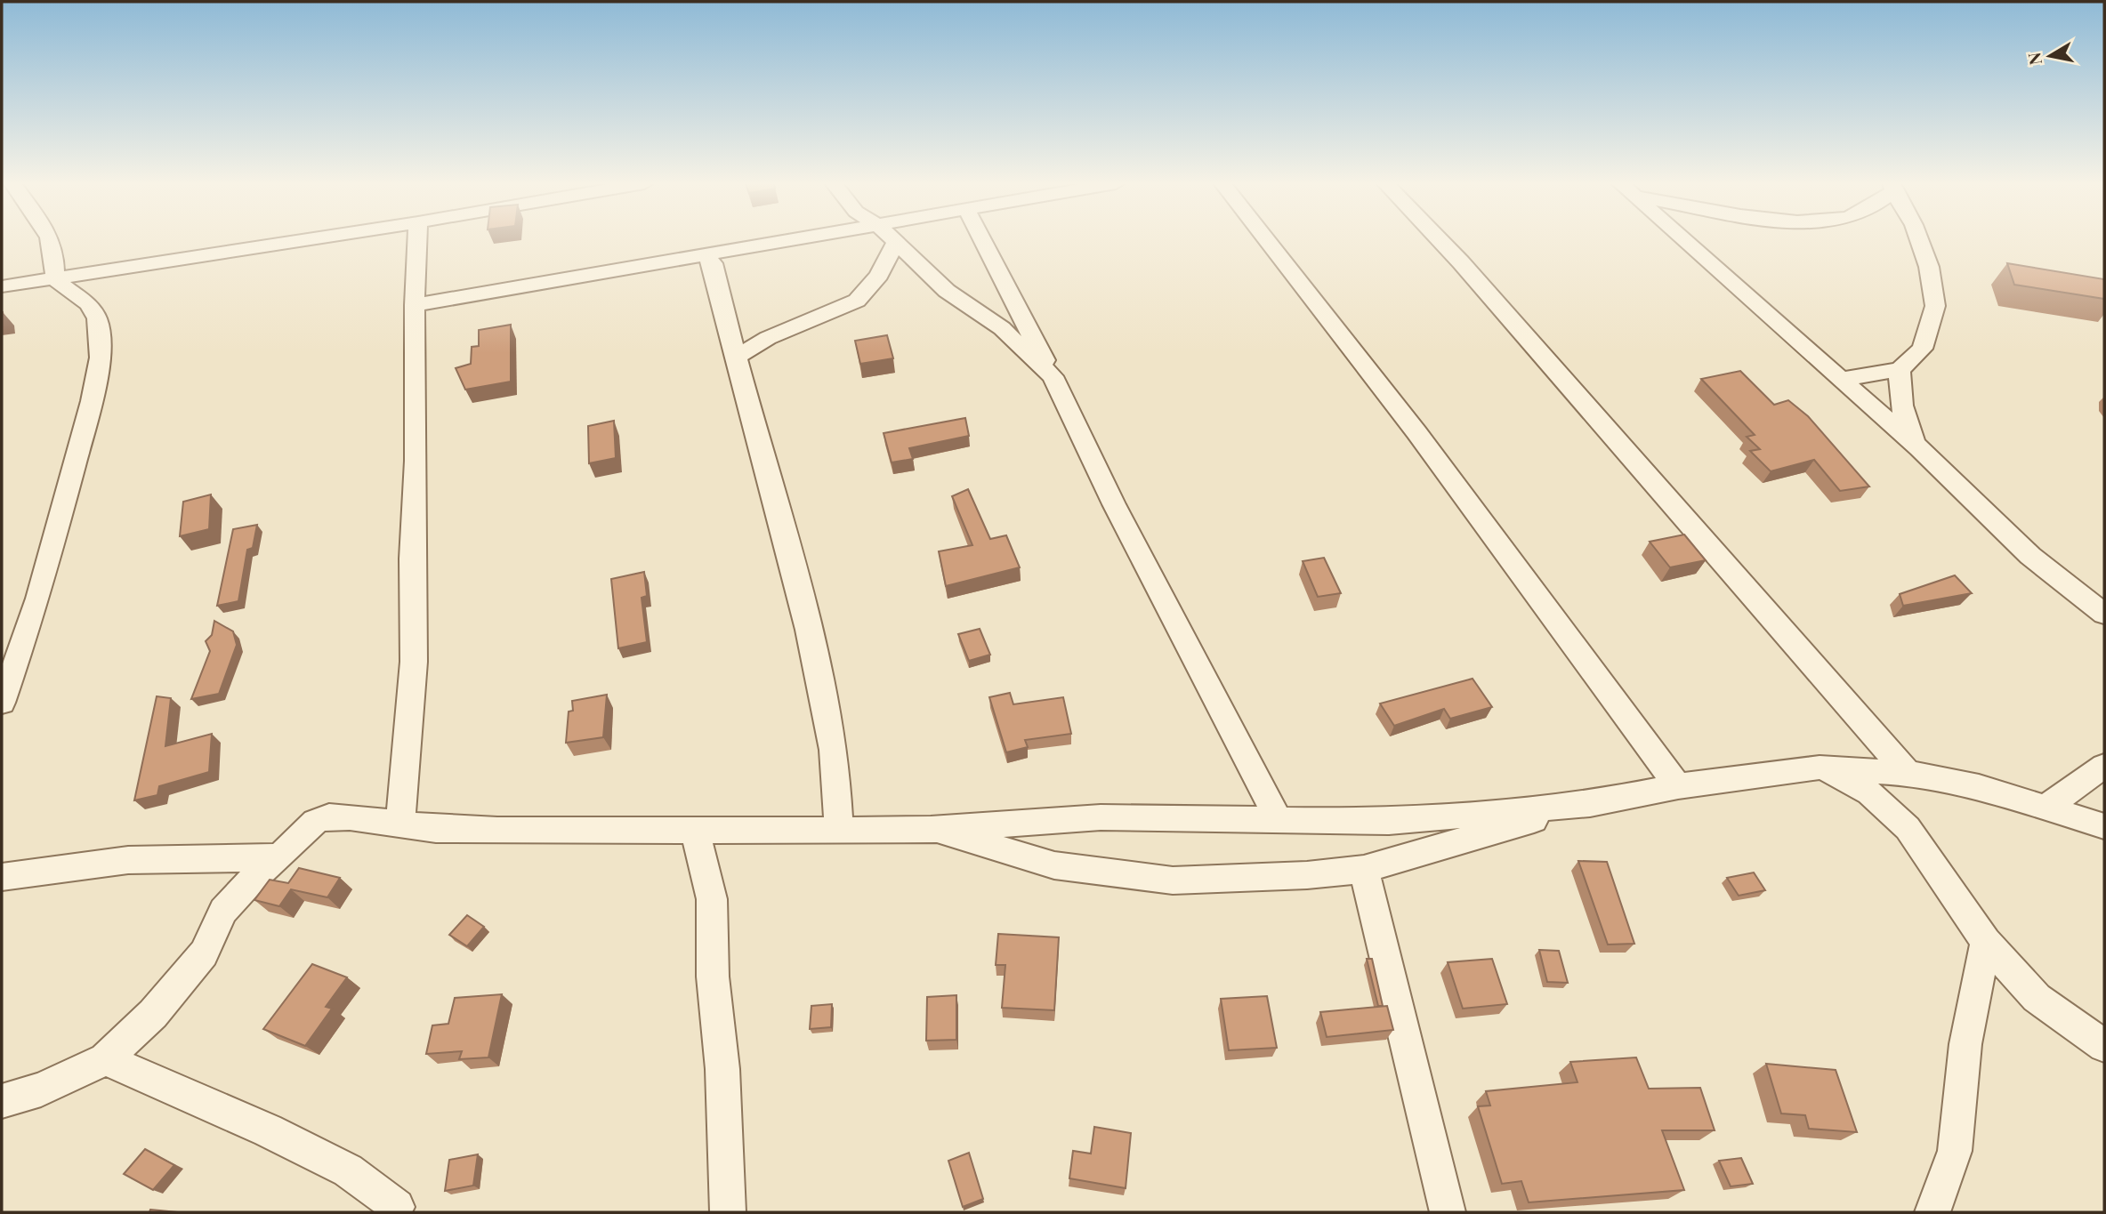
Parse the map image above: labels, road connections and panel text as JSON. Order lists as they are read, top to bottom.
{
  "north": "left"
}
